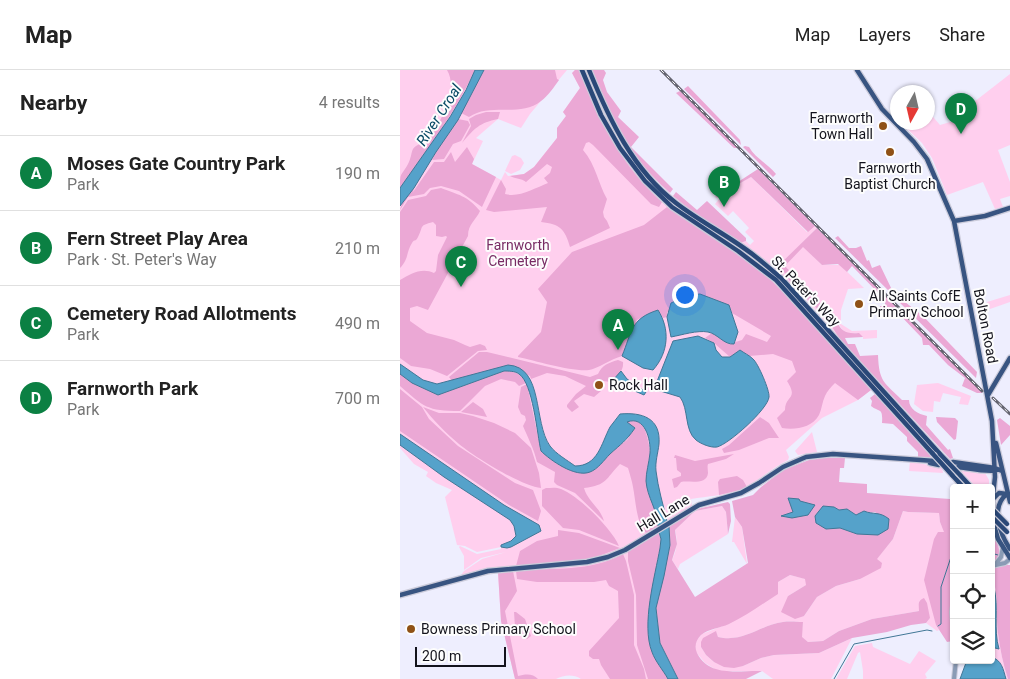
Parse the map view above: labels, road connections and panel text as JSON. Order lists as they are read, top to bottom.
{
  "streets": {
    "highway": ["St. Peter's Way"],
    "main road": ["Bolton Road", "Hall Lane"]
  },
  "water": ["River Croal"],
  "parks": ["Farnworth Cemetery"],
  "places": [
    "Farnworth Town Hall",
    "Farnworth Baptist Church",
    "All Saints CofE Primary School",
    "Rock Hall",
    "Bowness Primary School"
  ],
  "scale_bar": "200 m",
  "north": "bottom",
  "page": {
    "header": "Map",
    "nav": ["Map", "Layers", "Share"],
    "heading": ["Nearby", "4 results"],
    "pins": [
      "D",
      "B",
      "C",
      "A"
    ],
    "list": [
      {
        "mark": "A",
        "name": "Moses Gate Country Park",
        "note": "Park",
        "value": "190 m"
      },
      {
        "mark": "B",
        "name": "Fern Street Play Area",
        "note": "Park · St. Peter's Way",
        "value": "210 m"
      },
      {
        "mark": "C",
        "name": "Cemetery Road Allotments",
        "note": "Park",
        "value": "490 m"
      },
      {
        "mark": "D",
        "name": "Farnworth Park",
        "note": "Park",
        "value": "700 m"
      }
    ],
    "map_buttons": ["+", "−"],
    "scale": "200 m"
  }
}
